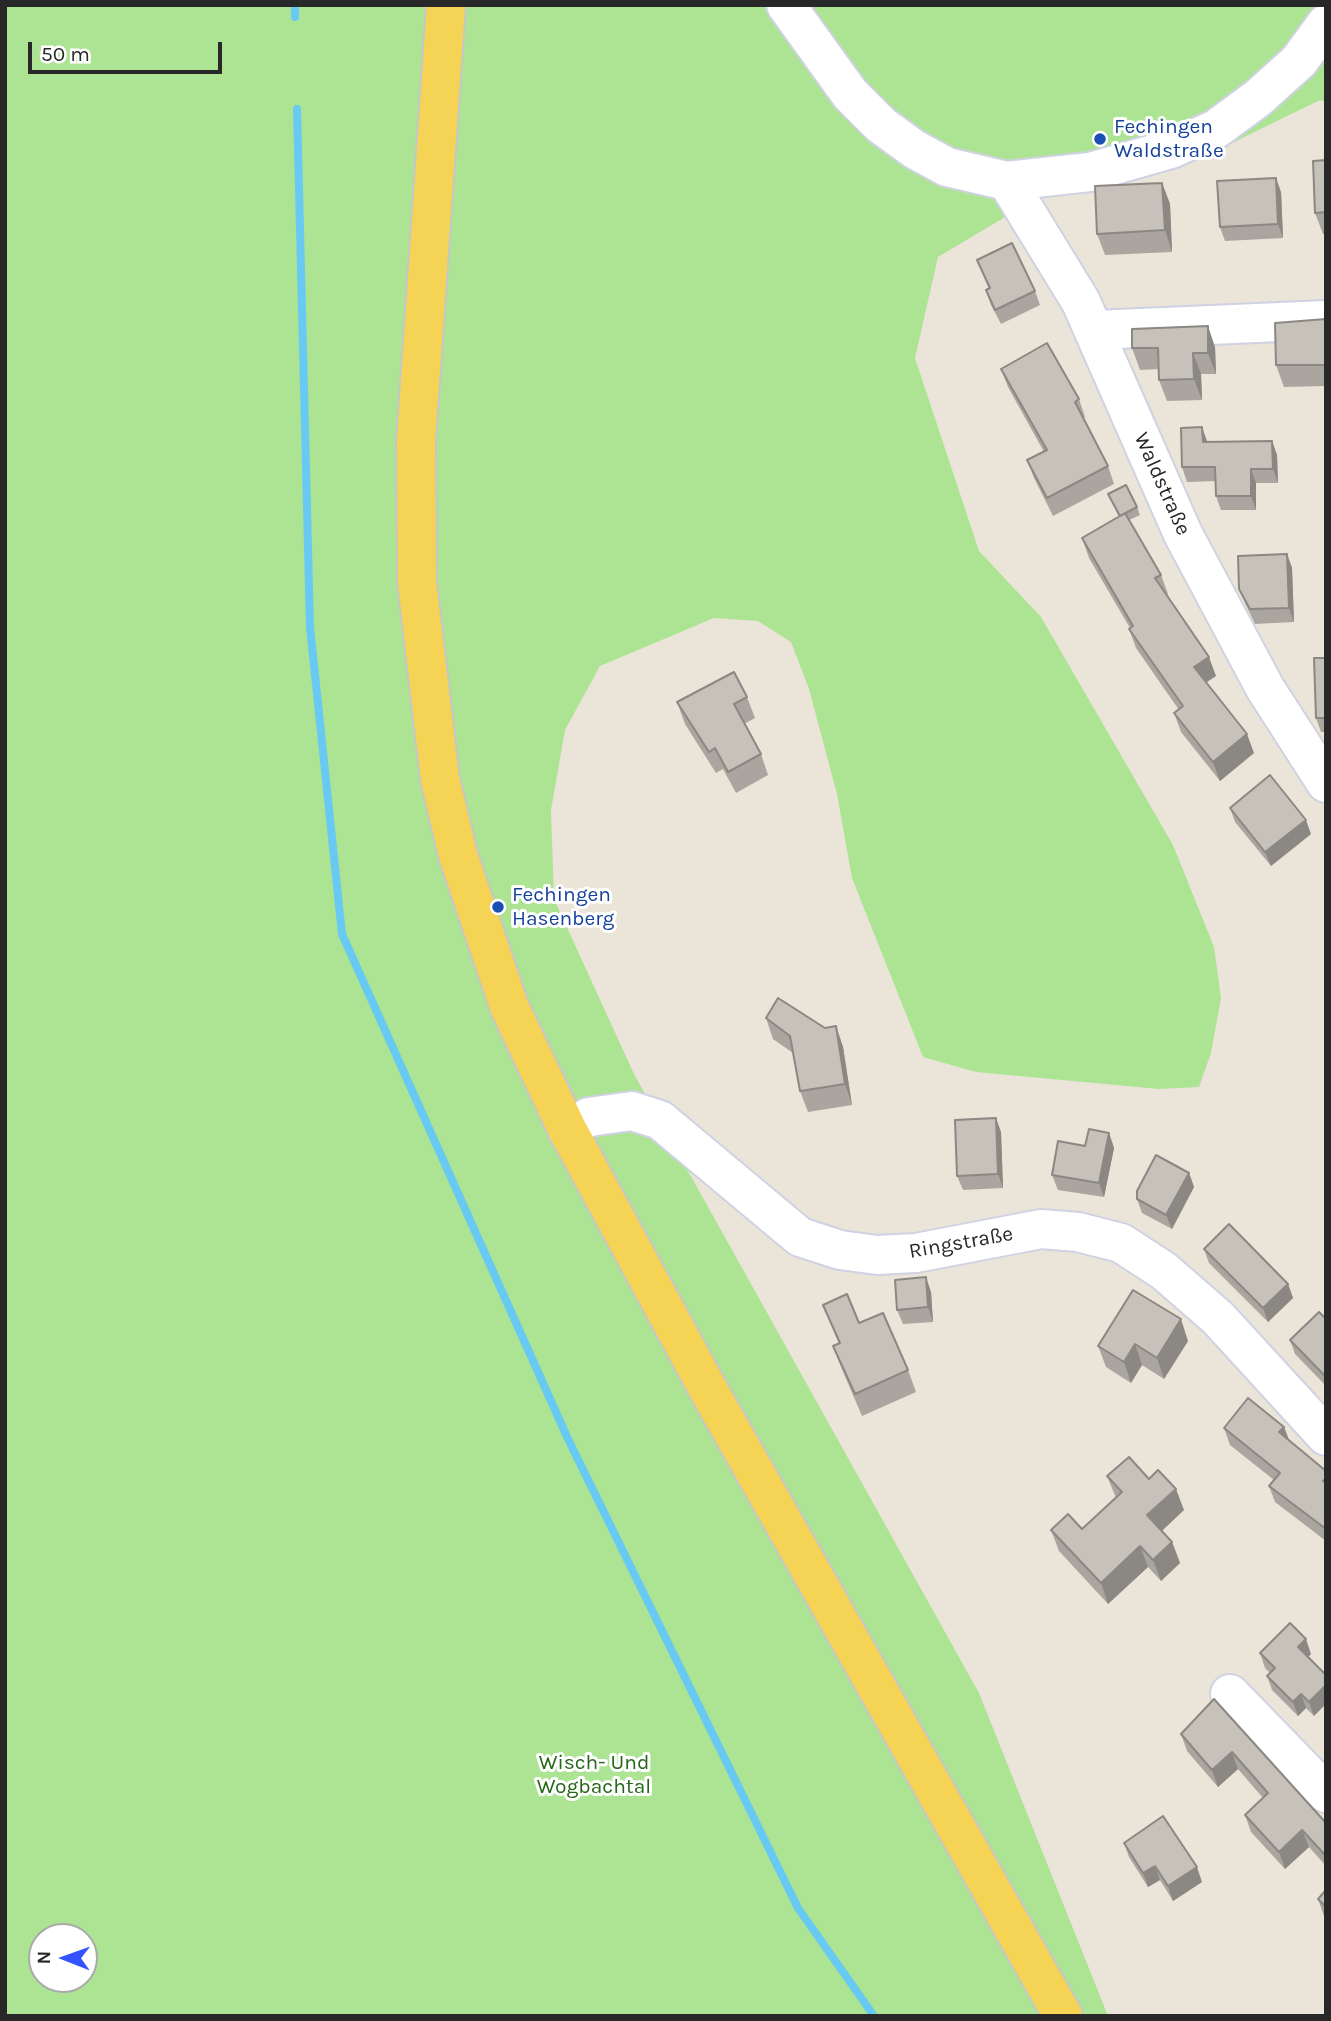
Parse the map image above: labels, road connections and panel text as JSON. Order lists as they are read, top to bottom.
{
  "streets": {
    "street": ["Waldstraße", "Ringstraße"]
  },
  "parks": ["Wisch- Und Wogbachtal"],
  "places": ["Fechingen Waldstraße", "Fechingen Hasenberg"],
  "scale_bar": "50 m",
  "north": "left"
}
